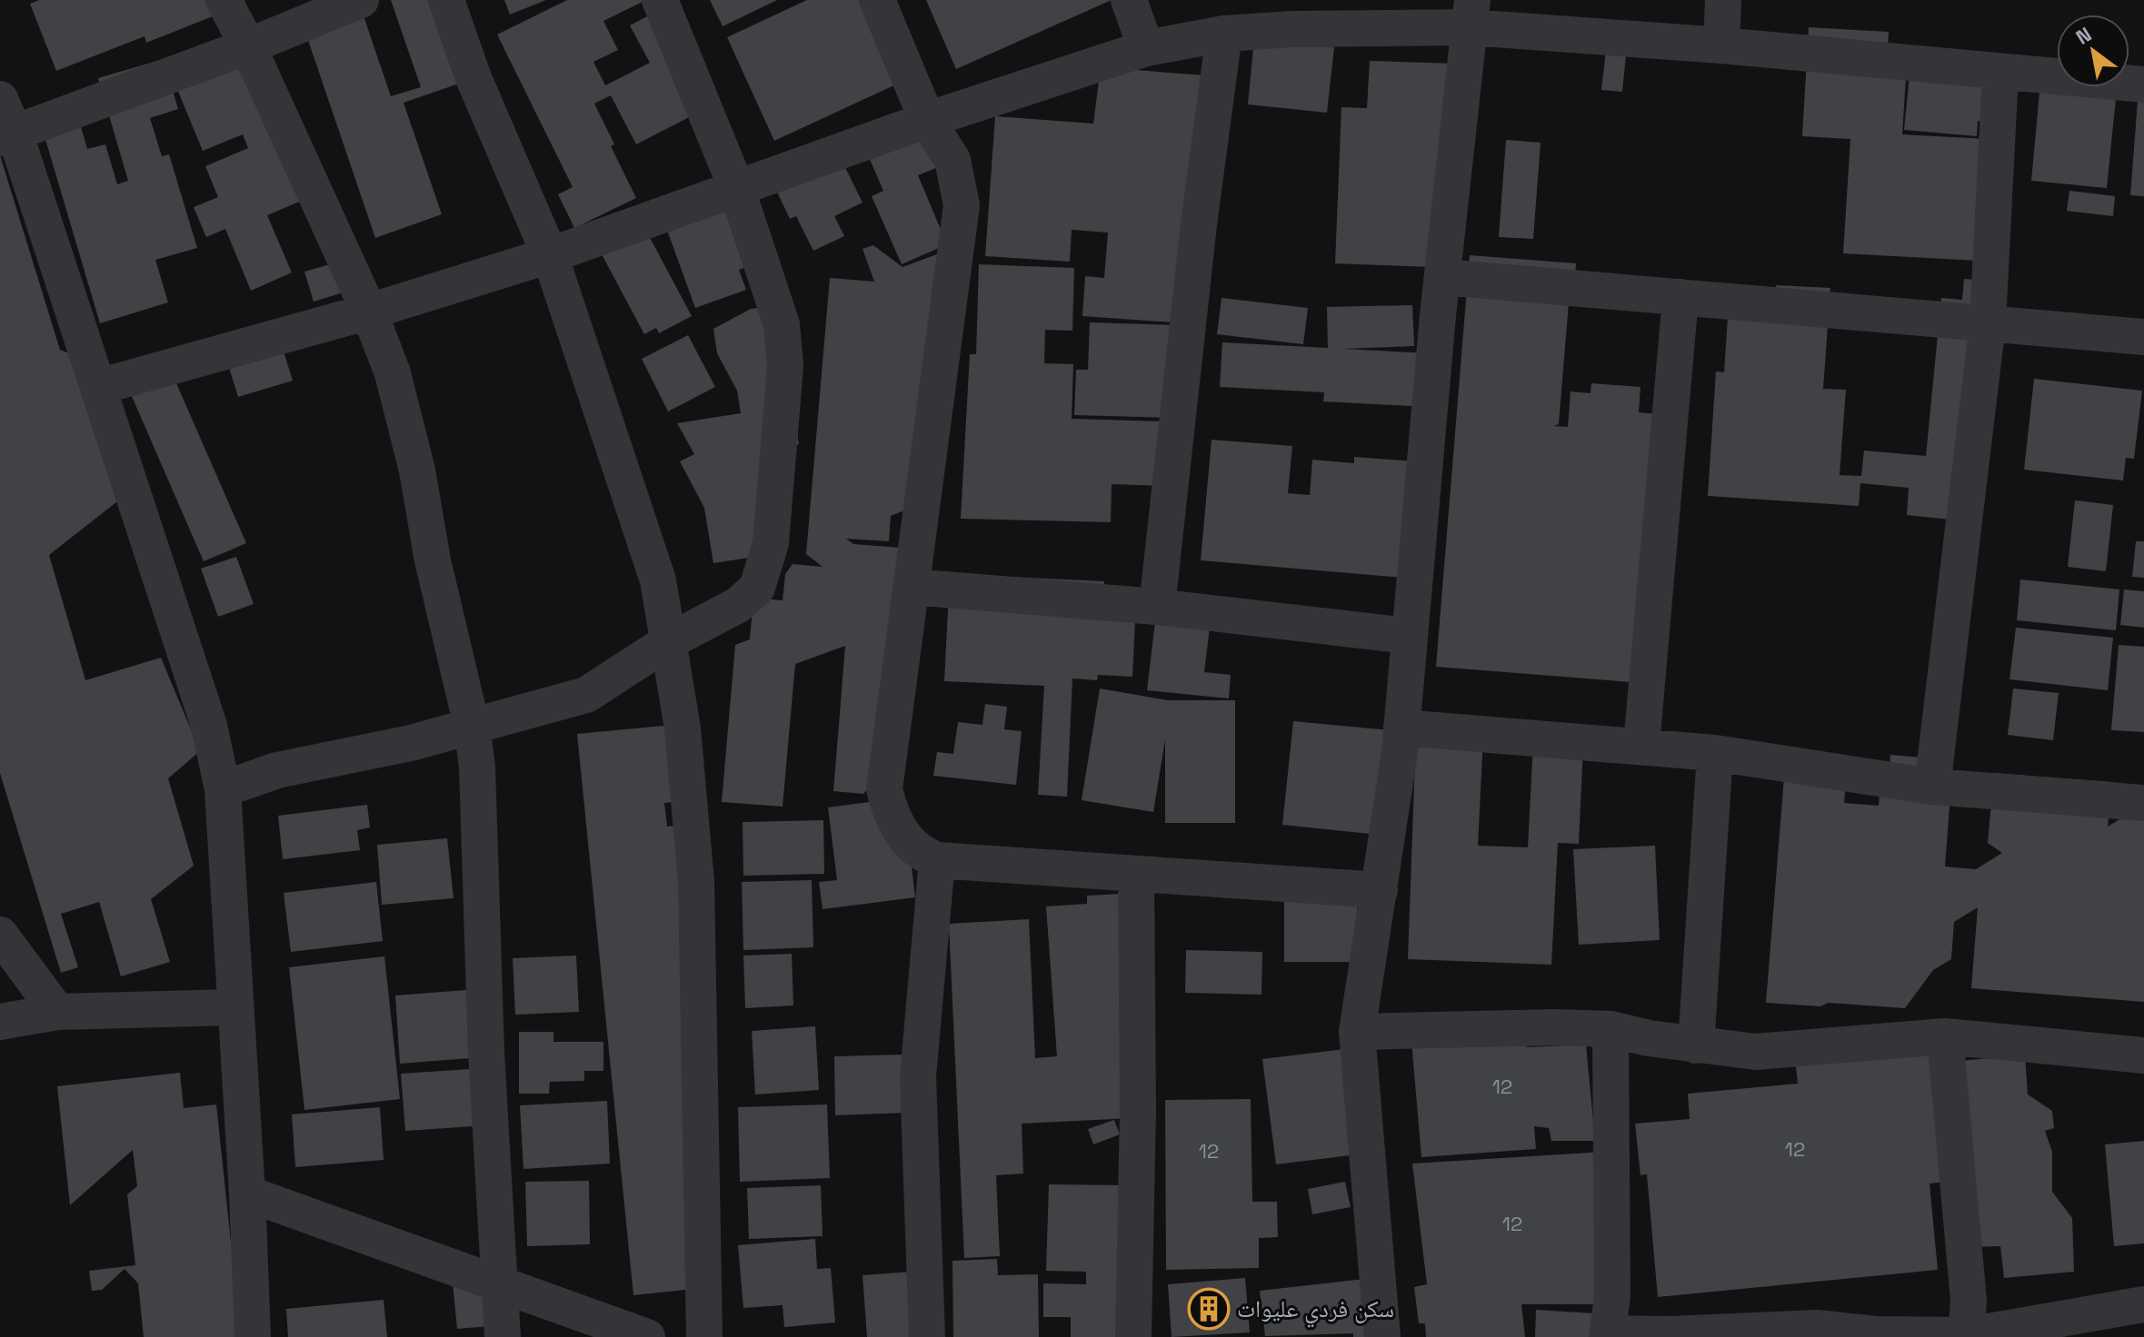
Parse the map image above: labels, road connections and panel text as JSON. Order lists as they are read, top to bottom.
{
  "places": {
    "building": ["سكن فردي عليوات"]
  },
  "house_numbers": [
    "12",
    "12",
    "12",
    "12"
  ],
  "north": "top left"
}
